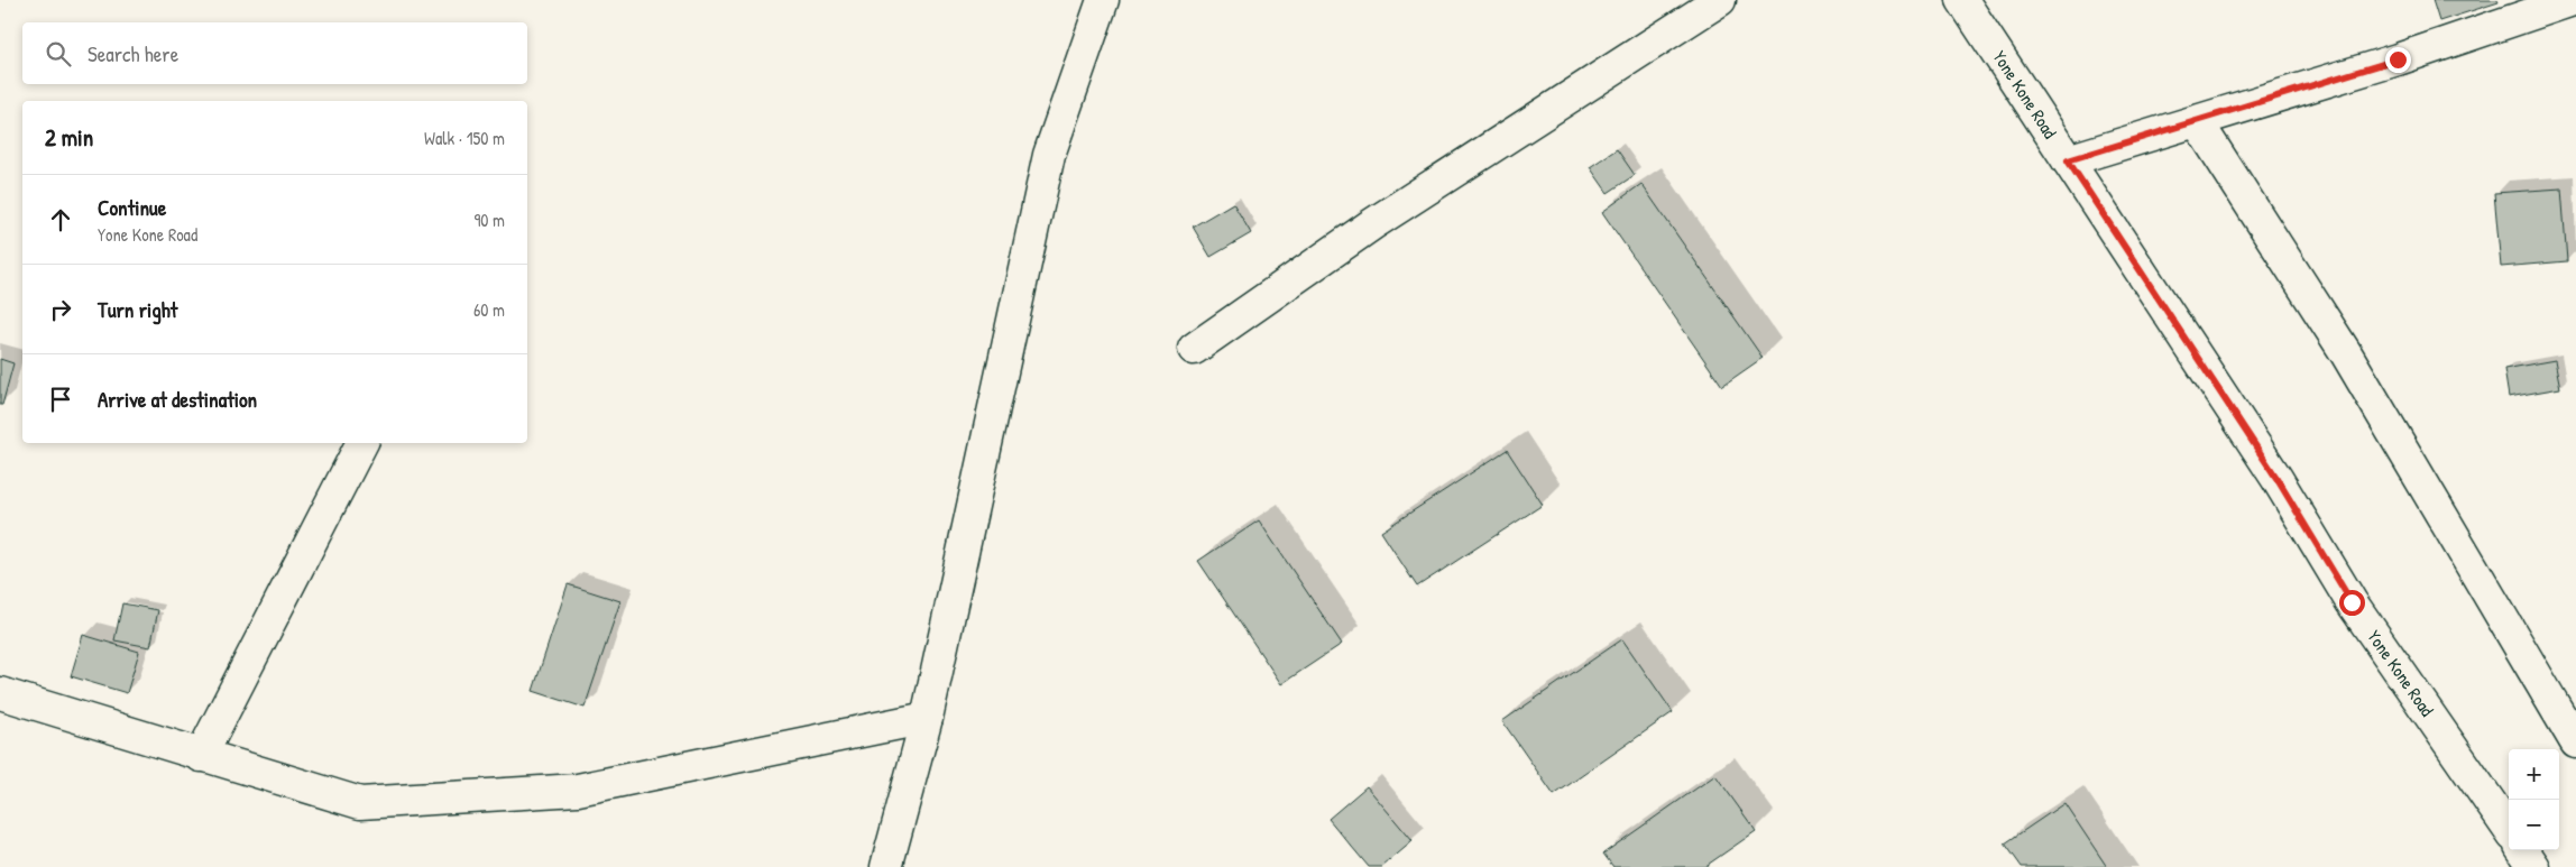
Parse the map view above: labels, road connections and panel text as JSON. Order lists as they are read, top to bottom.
{
  "streets": {
    "street": ["Yone Kone Road"]
  },
  "page": {
    "search": "Search here",
    "heading": ["2 min", "Walk · 150 m"],
    "list": [
      ["Continue", "Yone Kone Road", "90 m"],
      ["Turn right", "60 m"],
      "Arrive at destination"
    ],
    "map_buttons": ["+", "−"]
  }
}
